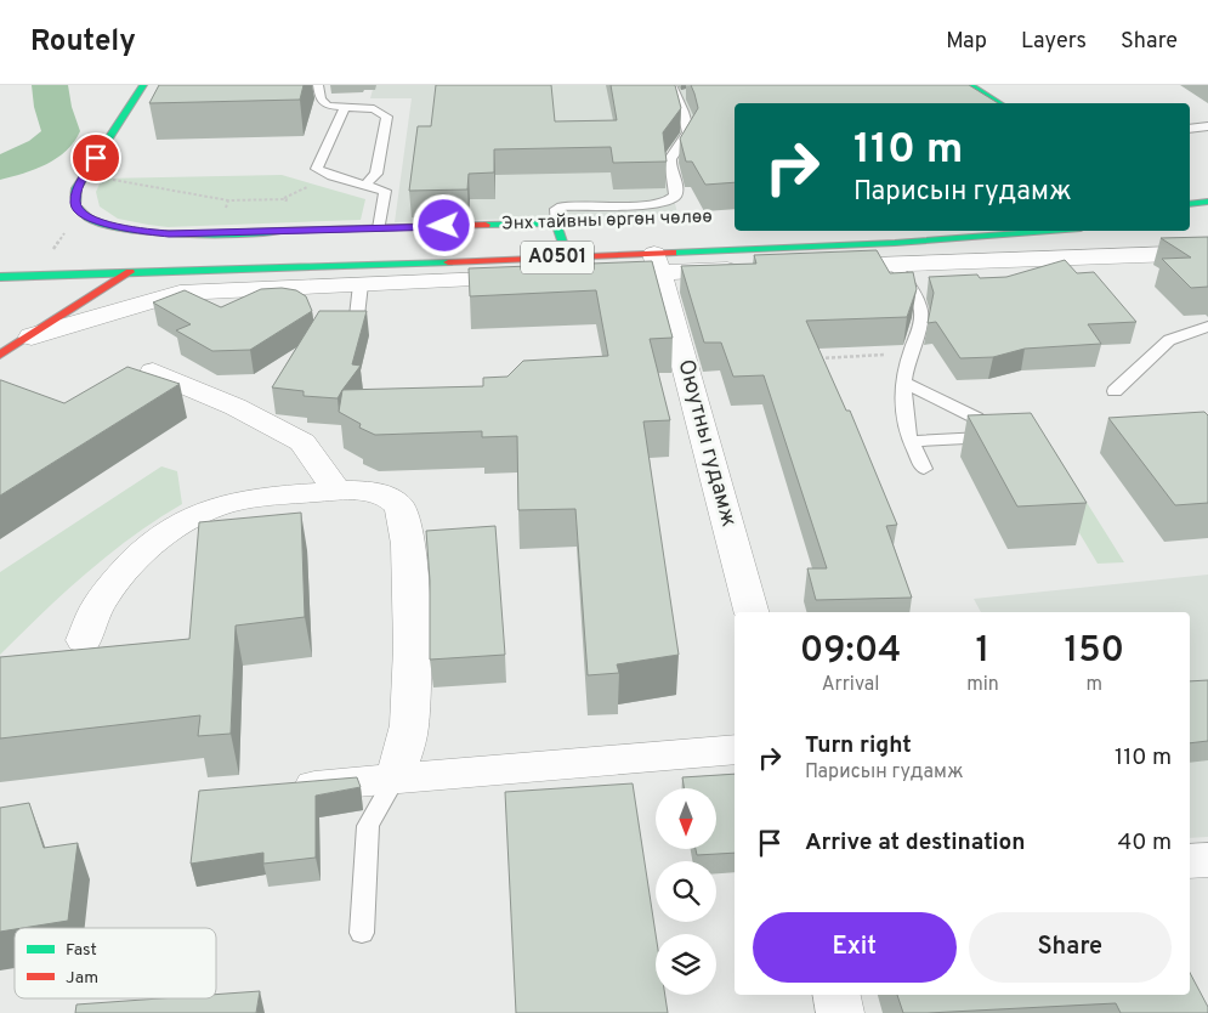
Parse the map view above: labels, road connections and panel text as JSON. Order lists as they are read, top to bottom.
{
  "streets": {
    "main road": ["A0501"],
    "street": ["Оюутны гудамж"]
  },
  "crossings": [
    ["A0501", "Оюутны гудамж"]
  ],
  "legend": ["Fast", "Jam"],
  "north": "bottom",
  "page": {
    "header": "Routely",
    "nav": ["Map", "Layers", "Share"],
    "turn": ["110 m", "Парисын гудамж"],
    "eta": [
      "09:04",
      "Arrival",
      "1",
      "min",
      "150",
      "m"
    ],
    "list": [
      {
        "name": "Turn right",
        "note": "Парисын гудамж",
        "value": "110 m"
      },
      {
        "name": "Arrive at destination",
        "value": "40 m"
      }
    ],
    "buttons": ["Exit", "Share"]
  }
}
